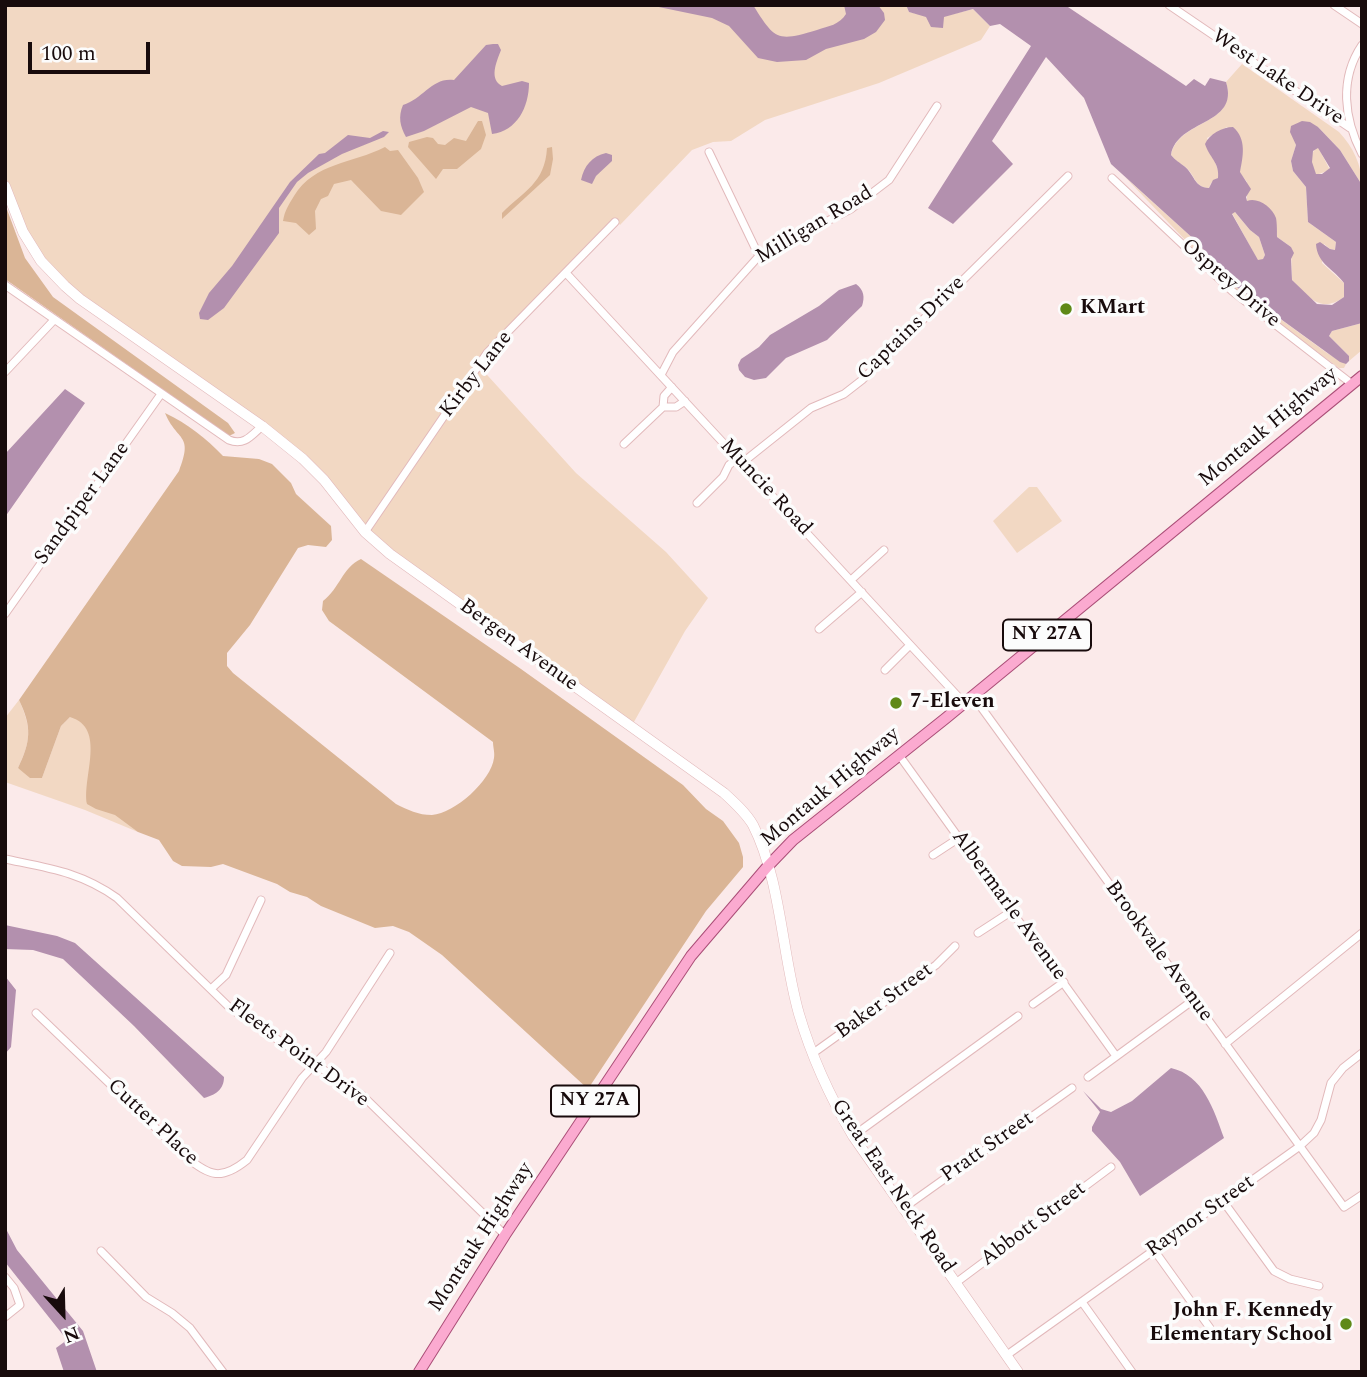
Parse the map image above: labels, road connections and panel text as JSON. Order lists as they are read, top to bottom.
{
  "streets": {
    "main road": [
      "Montauk Highway",
      "NY 27A",
      "Bergen Avenue",
      "Great East Neck Road"
    ],
    "street": [
      "West Lake Drive",
      "Milligan Road",
      "Osprey Drive",
      "Captains Drive",
      "Kirby Lane",
      "Muncie Road",
      "Sandpiper Lane",
      "Albermarle Avenue",
      "Brookvale Avenue",
      "Baker Street",
      "Fleets Point Drive",
      "Cutter Place",
      "Pratt Street",
      "Raynor Street",
      "Abbott Street"
    ]
  },
  "crossings": [
    ["Milligan Road", "Muncie Road"],
    ["Osprey Drive", "Montauk Highway"],
    ["Captains Drive", "Muncie Road"],
    ["Kirby Lane", "Muncie Road"],
    ["Kirby Lane", "Bergen Avenue"],
    ["Montauk Highway", "Muncie Road"],
    ["Montauk Highway", "Bergen Avenue"],
    ["Montauk Highway", "Albermarle Avenue"],
    ["Montauk Highway", "Brookvale Avenue"],
    ["Montauk Highway", "Fleets Point Drive"],
    ["Montauk Highway", "Great East Neck Road"],
    ["Muncie Road", "Brookvale Avenue"],
    ["Bergen Avenue", "Great East Neck Road"],
    ["Brookvale Avenue", "Raynor Street"],
    ["Baker Street", "Great East Neck Road"],
    ["Fleets Point Drive", "Cutter Place"],
    ["Pratt Street", "Great East Neck Road"],
    ["Great East Neck Road", "Raynor Street"],
    ["Great East Neck Road", "Abbott Street"]
  ],
  "places": ["KMart", "7-Eleven", "John F. Kennedy Elementary School"],
  "scale_bar": "100 m",
  "north": "bottom"
}
